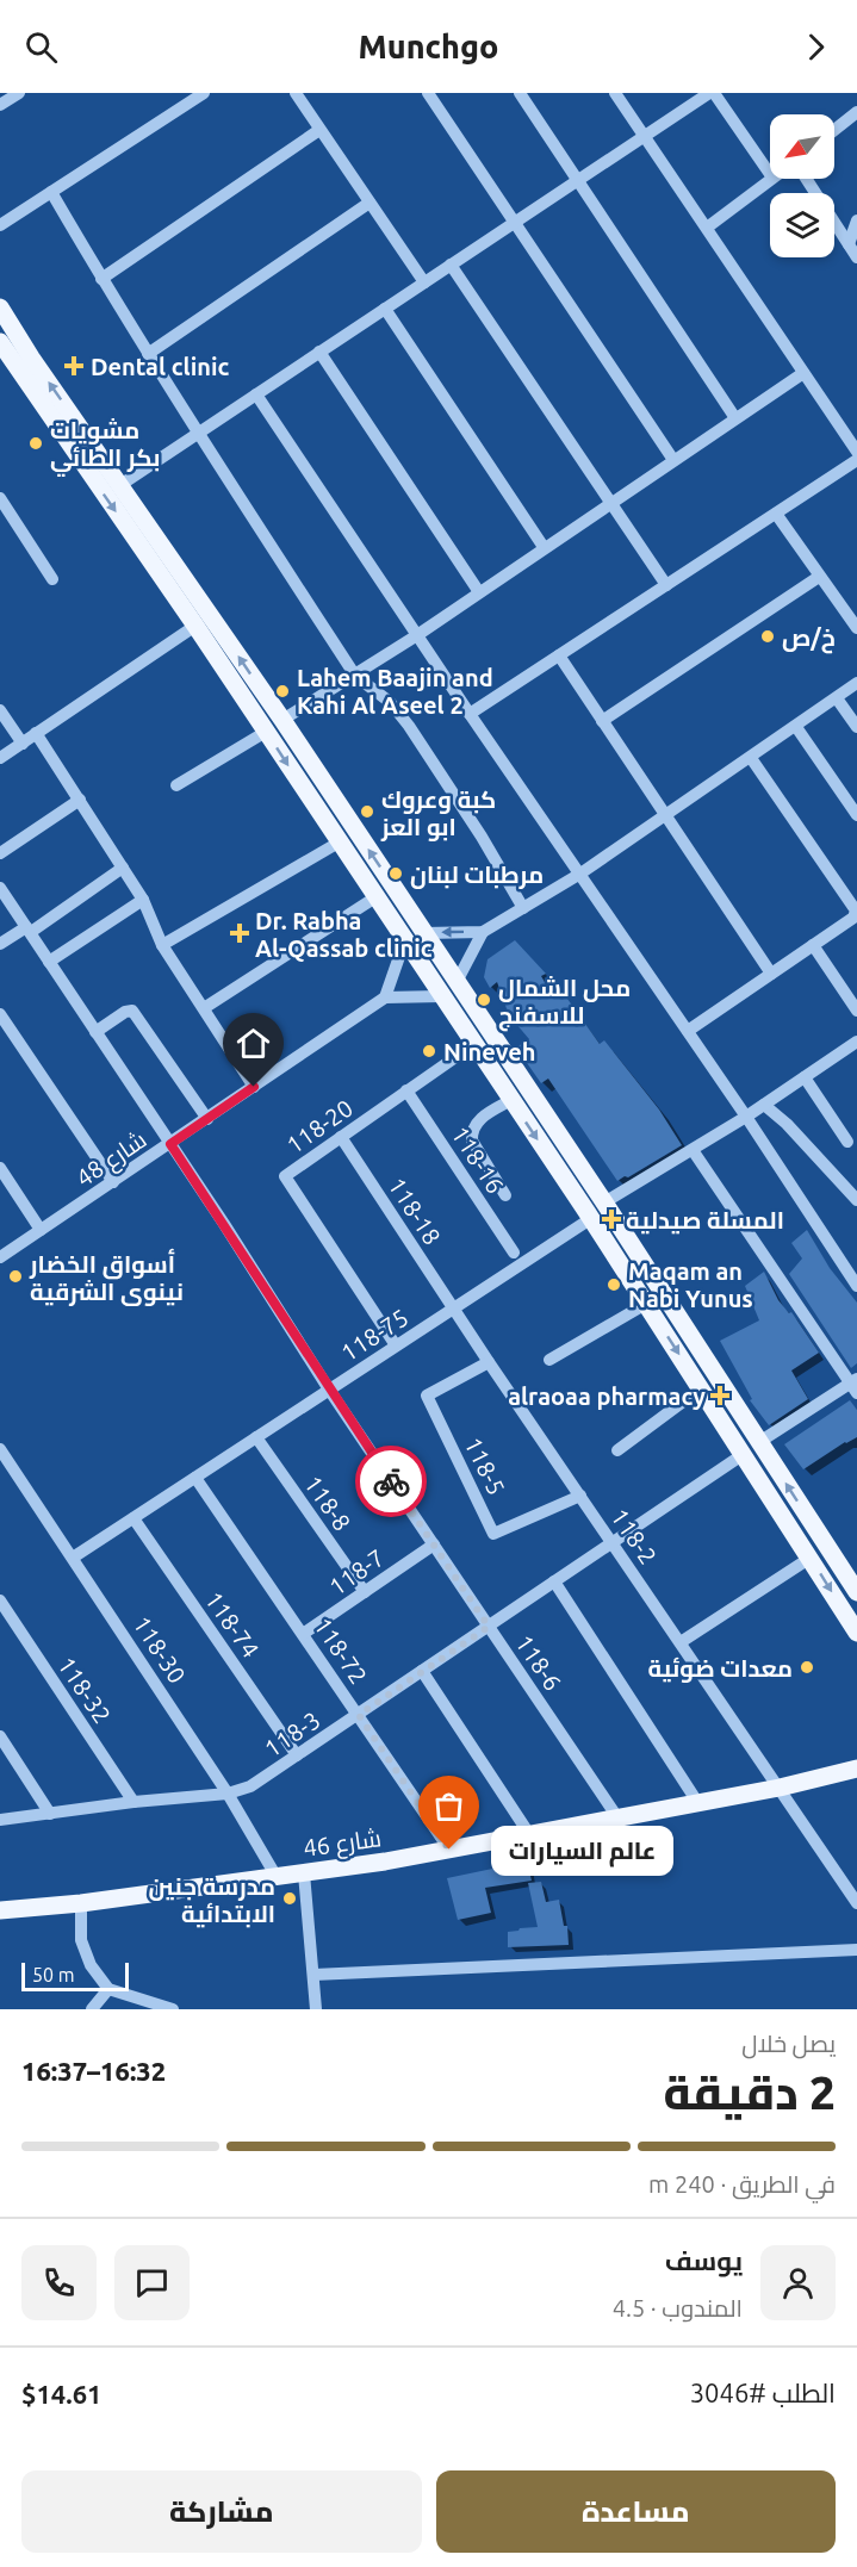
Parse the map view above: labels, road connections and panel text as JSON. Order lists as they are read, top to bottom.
{
  "streets": {
    "main road": ["شارع 46"],
    "street": [
      "118-20",
      "شارع 48",
      "118-16",
      "118-18",
      "118-75",
      "118-5",
      "118-8",
      "118-2",
      "118-7",
      "118-74",
      "118-30",
      "118-72",
      "118-6",
      "118-32",
      "118-3"
    ]
  },
  "crossings": [
    ["118-20", "118-16"],
    ["118-20", "118-18"],
    ["118-20", "118-75"],
    ["شارع 48", "118-6"],
    ["118-18", "118-75"],
    ["118-18", "118-2"],
    ["118-75", "118-8"],
    ["118-75", "118-2"],
    ["118-75", "118-74"],
    ["118-75", "118-30"],
    ["118-75", "118-72"],
    ["118-75", "118-6"],
    ["118-5", "118-2"],
    ["118-8", "118-7"],
    ["118-2", "118-3"],
    ["118-2", "شارع 46"],
    ["118-7", "118-72"],
    ["118-7", "118-6"],
    ["118-74", "118-3"],
    ["118-30", "118-3"],
    ["118-30", "شارع 46"],
    ["118-72", "118-3"],
    ["118-72", "شارع 46"],
    ["118-6", "118-3"],
    ["118-6", "شارع 46"],
    ["118-32", "118-3"]
  ],
  "places": {
    "health": [
      "Dental clinic",
      "Dr. Rabha Al-Qassab clinic",
      "المسلة صيدلية",
      "alraoaa pharmacy"
    ],
    "other": [
      "مشويات بكر الطائي",
      "خ/ص",
      "Lahem Baajin and Kahi Al Aseel 2",
      "كبة وعروك ابو العز",
      "مرطبات لبنان",
      "محل الشمال للاسفنج",
      "Nineveh",
      "أسواق الخضار نينوى الشرقية",
      "Maqam an Nabi Yunus",
      "معدات ضوئية",
      "عالم السيارات",
      "مدرسة جنين الابتدائية"
    ]
  },
  "scale_bar": "50 m",
  "north": "bottom left",
  "page": {
    "header": "Munchgo",
    "bubble": "عالم السيارات",
    "scale": "50 m",
    "heading": ["2 دقيقة", "يصل خلال", "16:32–16:37"],
    "panel": [
      "يوسف",
      "المندوب · 4.5",
      "الطلب #3046",
      "$14.61"
    ],
    "bar": "في الطريق · 240 m",
    "buttons": ["مساعدة", "مشاركة"]
  }
}
